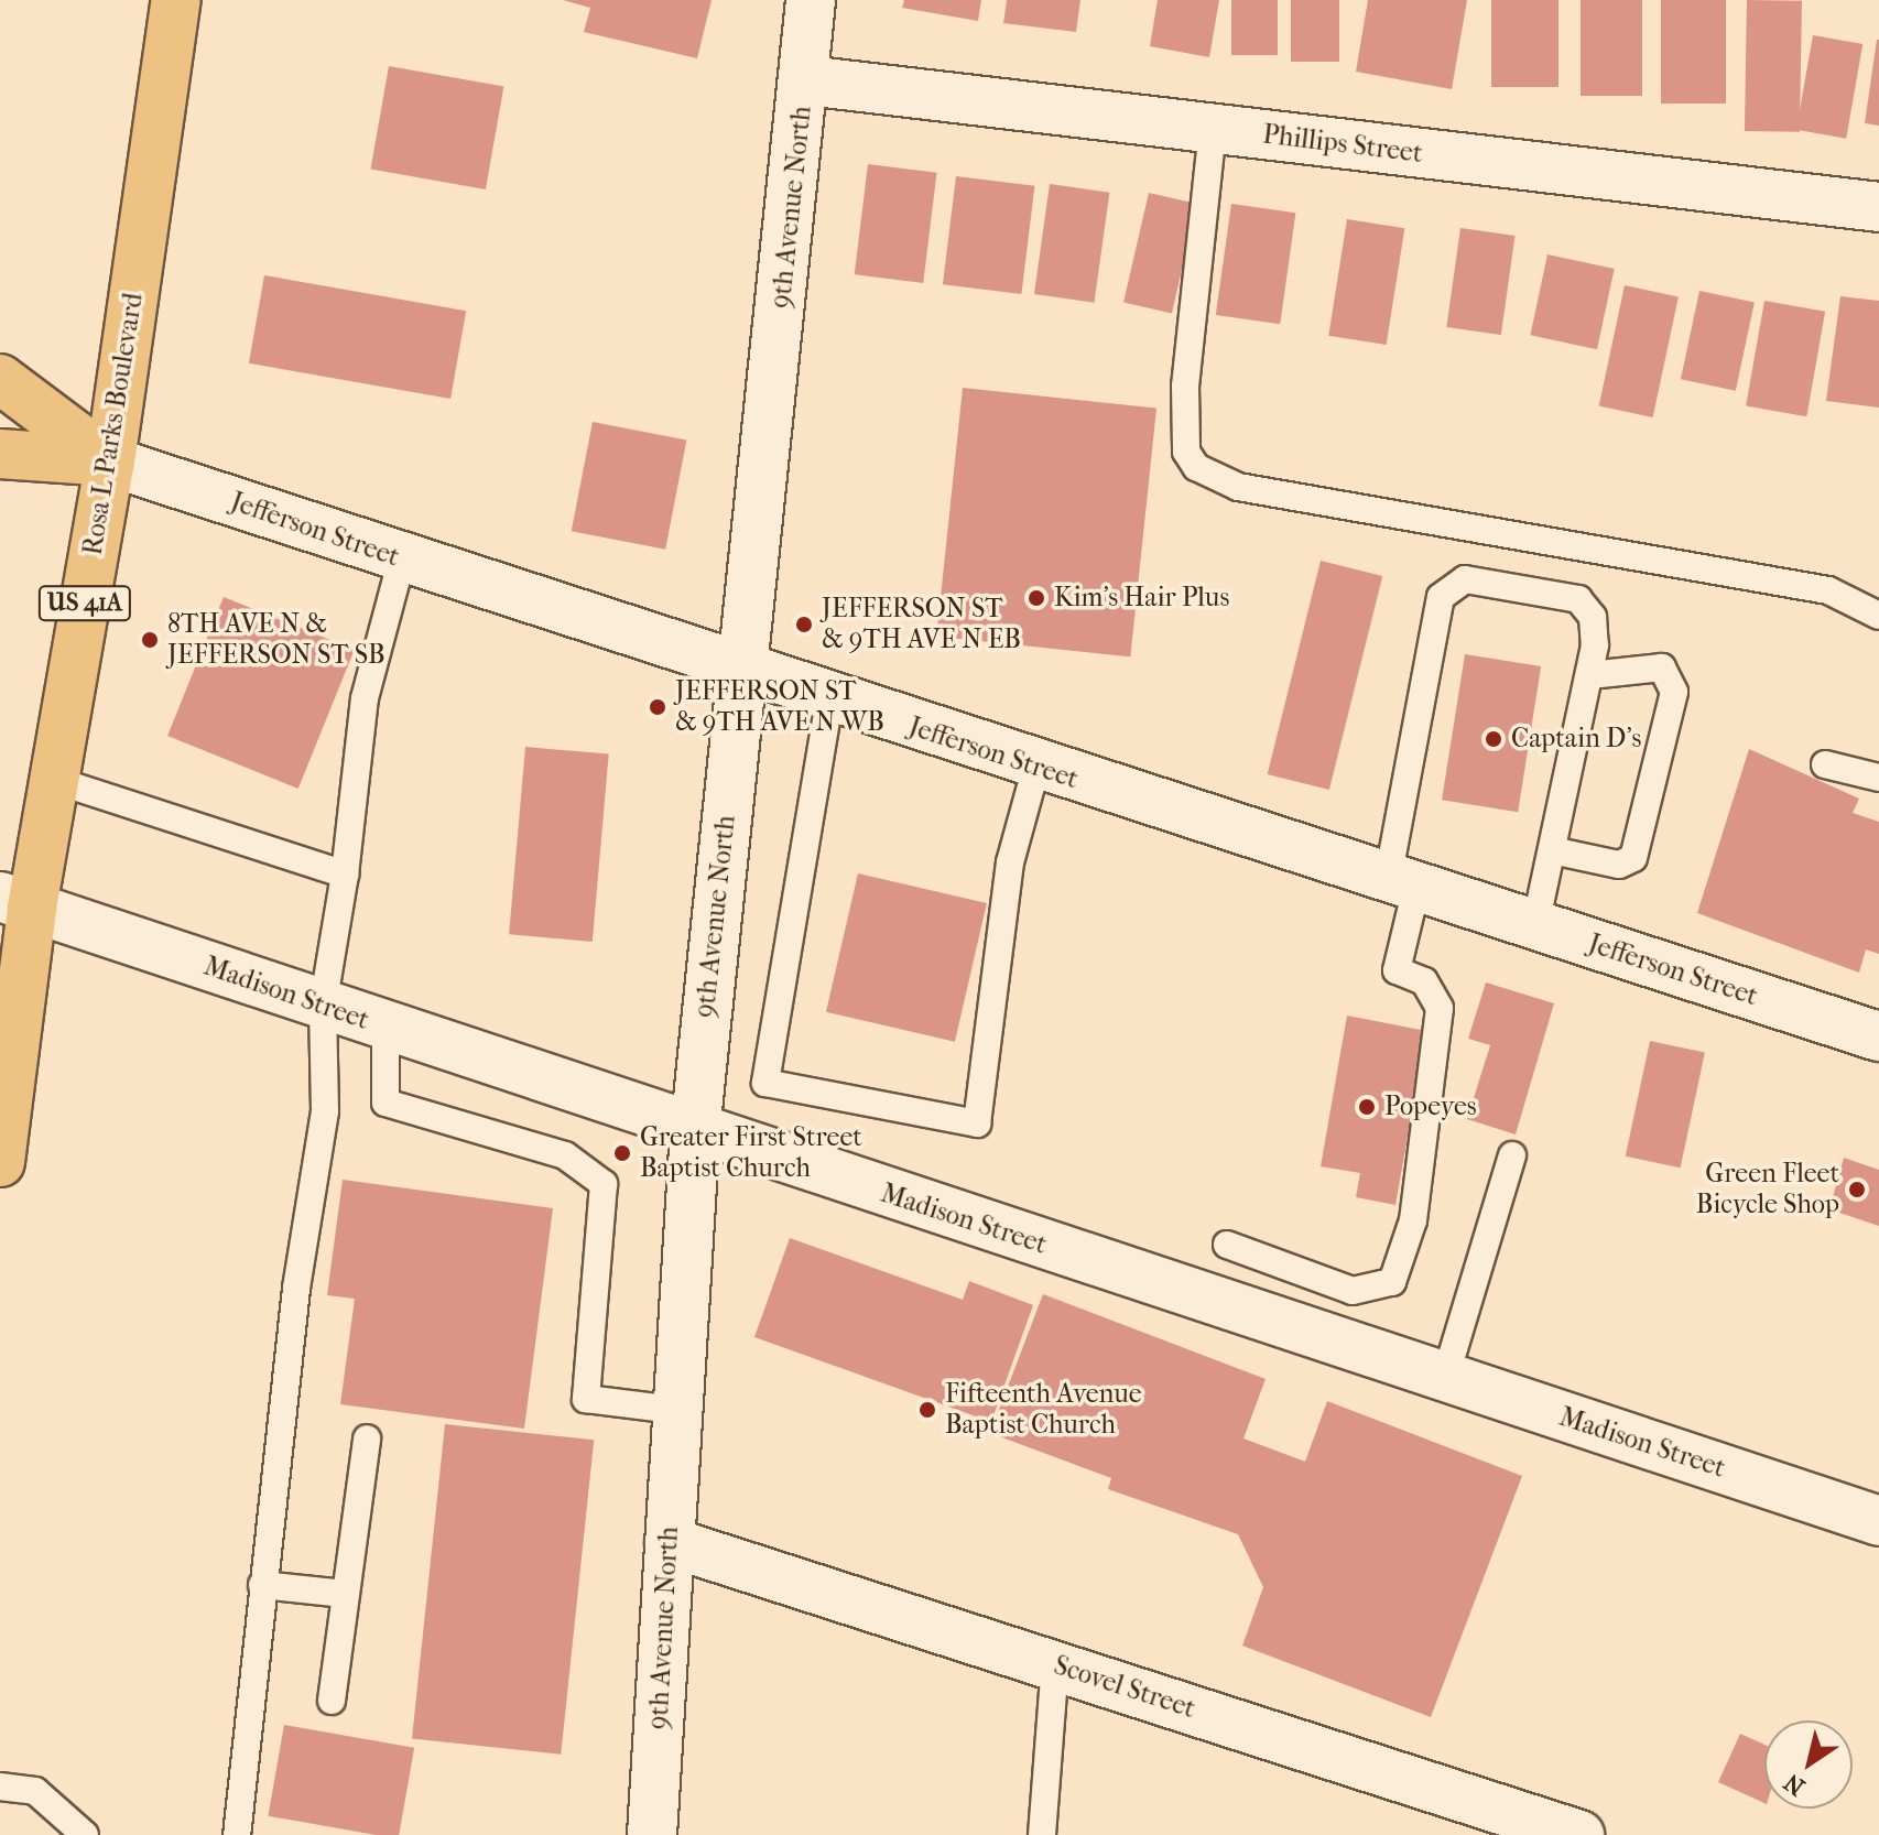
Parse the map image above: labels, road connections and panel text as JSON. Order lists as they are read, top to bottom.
{
  "streets": {
    "main road": ["Rosa L Parks Boulevard", "Jefferson Street", "US 41A"],
    "street": [
      "Phillips Street",
      "9th Avenue North",
      "Madison Street",
      "Scovel Street"
    ]
  },
  "crossings": [
    ["Phillips Street", "9th Avenue North"],
    ["9th Avenue North", "Jefferson Street"],
    ["9th Avenue North", "Madison Street"],
    ["9th Avenue North", "Scovel Street"],
    ["Rosa L Parks Boulevard", "Jefferson Street"],
    ["Rosa L Parks Boulevard", "Madison Street"]
  ],
  "places": [
    "Kim's Hair Plus",
    "JEFFERSON ST & 9TH AVE N EB",
    "8TH AVE N & JEFFERSON ST SB",
    "JEFFERSON ST & 9TH AVE N WB",
    "Captain D's",
    "Popeyes",
    "Greater First Street Baptist Church",
    "Green Fleet Bicycle Shop",
    "Fifteenth Avenue Baptist Church"
  ],
  "north": "bottom left"
}
